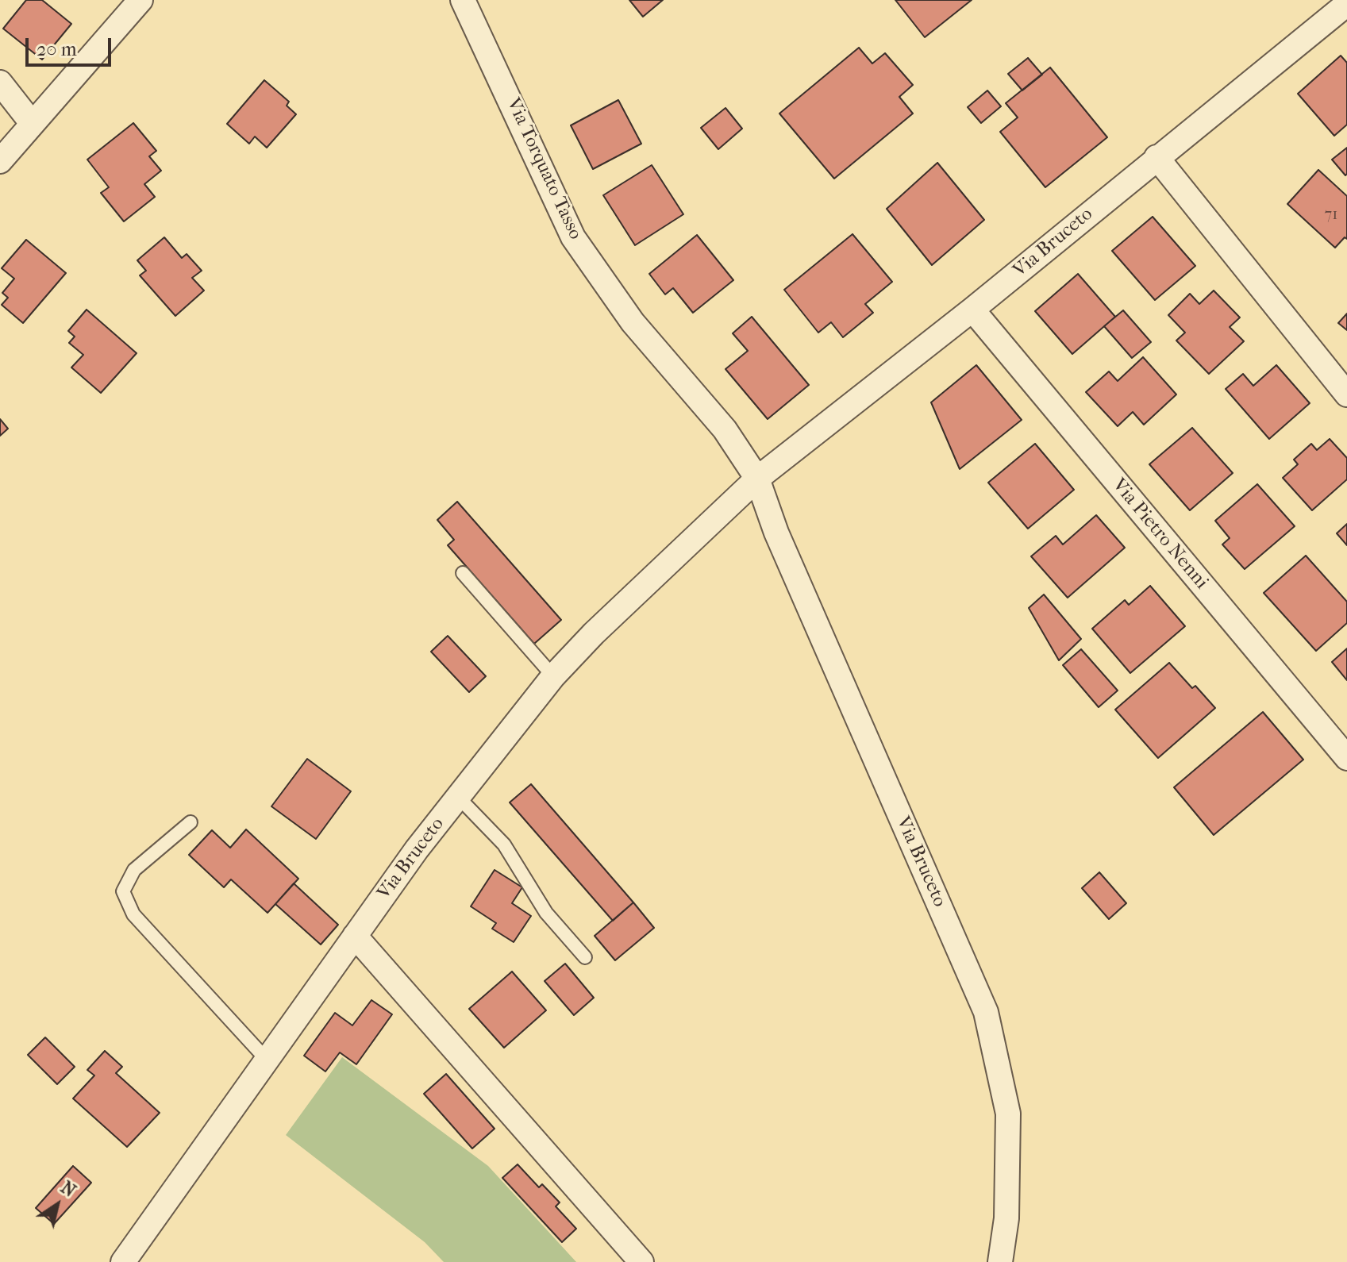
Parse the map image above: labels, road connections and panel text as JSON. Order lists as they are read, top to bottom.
{
  "streets": {
    "street": ["Via Torquato Tasso", "Via Bruceto", "Via Pietro Nenni"]
  },
  "crossings": [
    ["Via Torquato Tasso", "Via Bruceto"],
    ["Via Bruceto", "Via Pietro Nenni"]
  ],
  "house_numbers": ["71"],
  "scale_bar": "20 m",
  "north": "top right"
}
